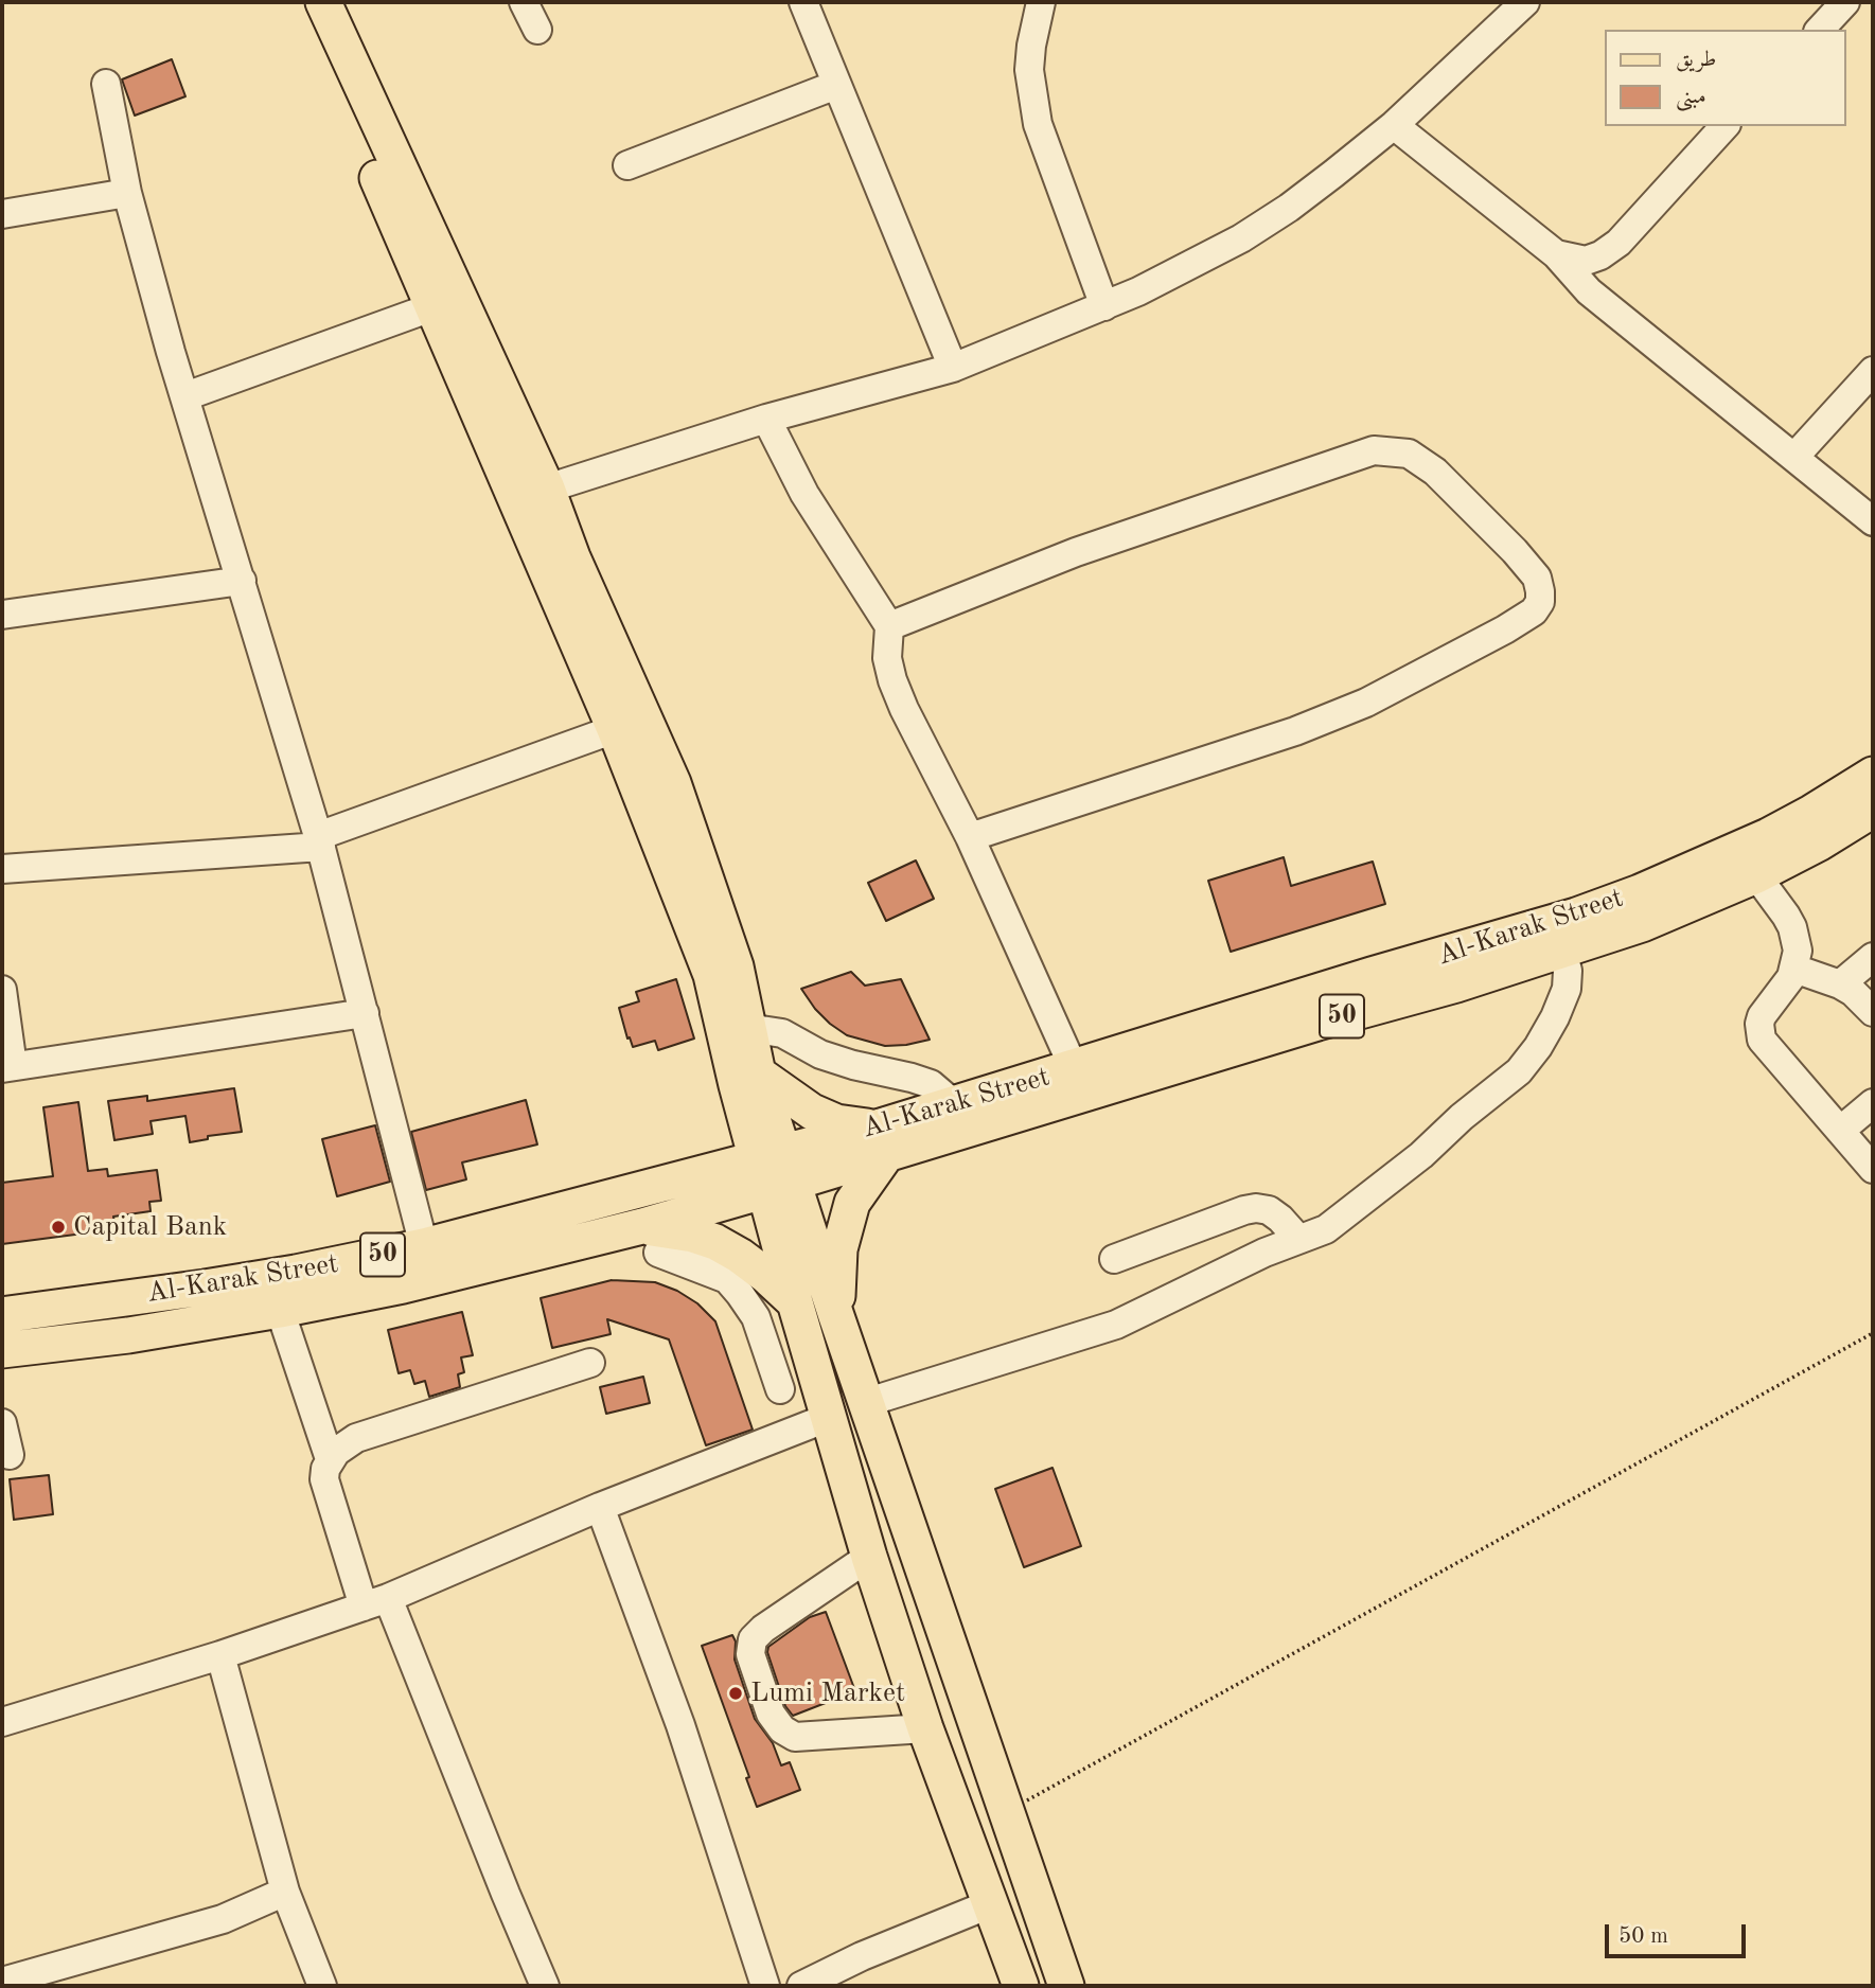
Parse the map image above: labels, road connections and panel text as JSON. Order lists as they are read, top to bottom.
{
  "streets": {
    "main road": ["Al-Karak Street", "50"]
  },
  "places": ["Capital Bank", "Lumi Market"],
  "legend": ["طريق", "مبنى"],
  "scale_bar": "50 m"
}
